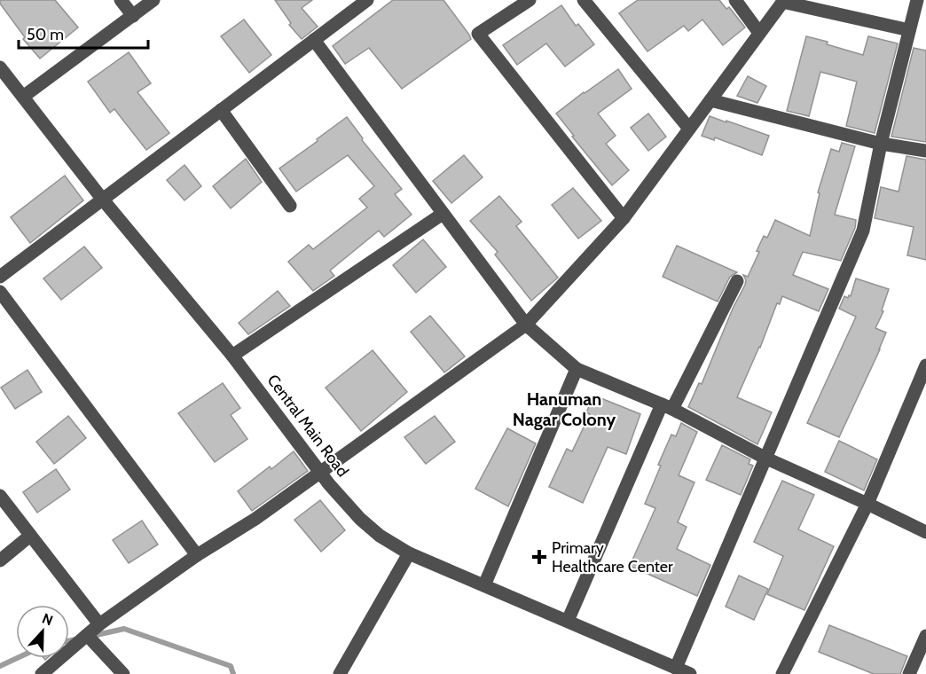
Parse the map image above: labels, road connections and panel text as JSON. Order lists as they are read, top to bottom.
{
  "streets": {
    "street": ["Central Main Road"]
  },
  "districts": ["Hanuman Nagar Colony"],
  "places": {
    "health": ["Primary Healthcare Center"]
  },
  "scale_bar": "50 m",
  "north": "top"
}
